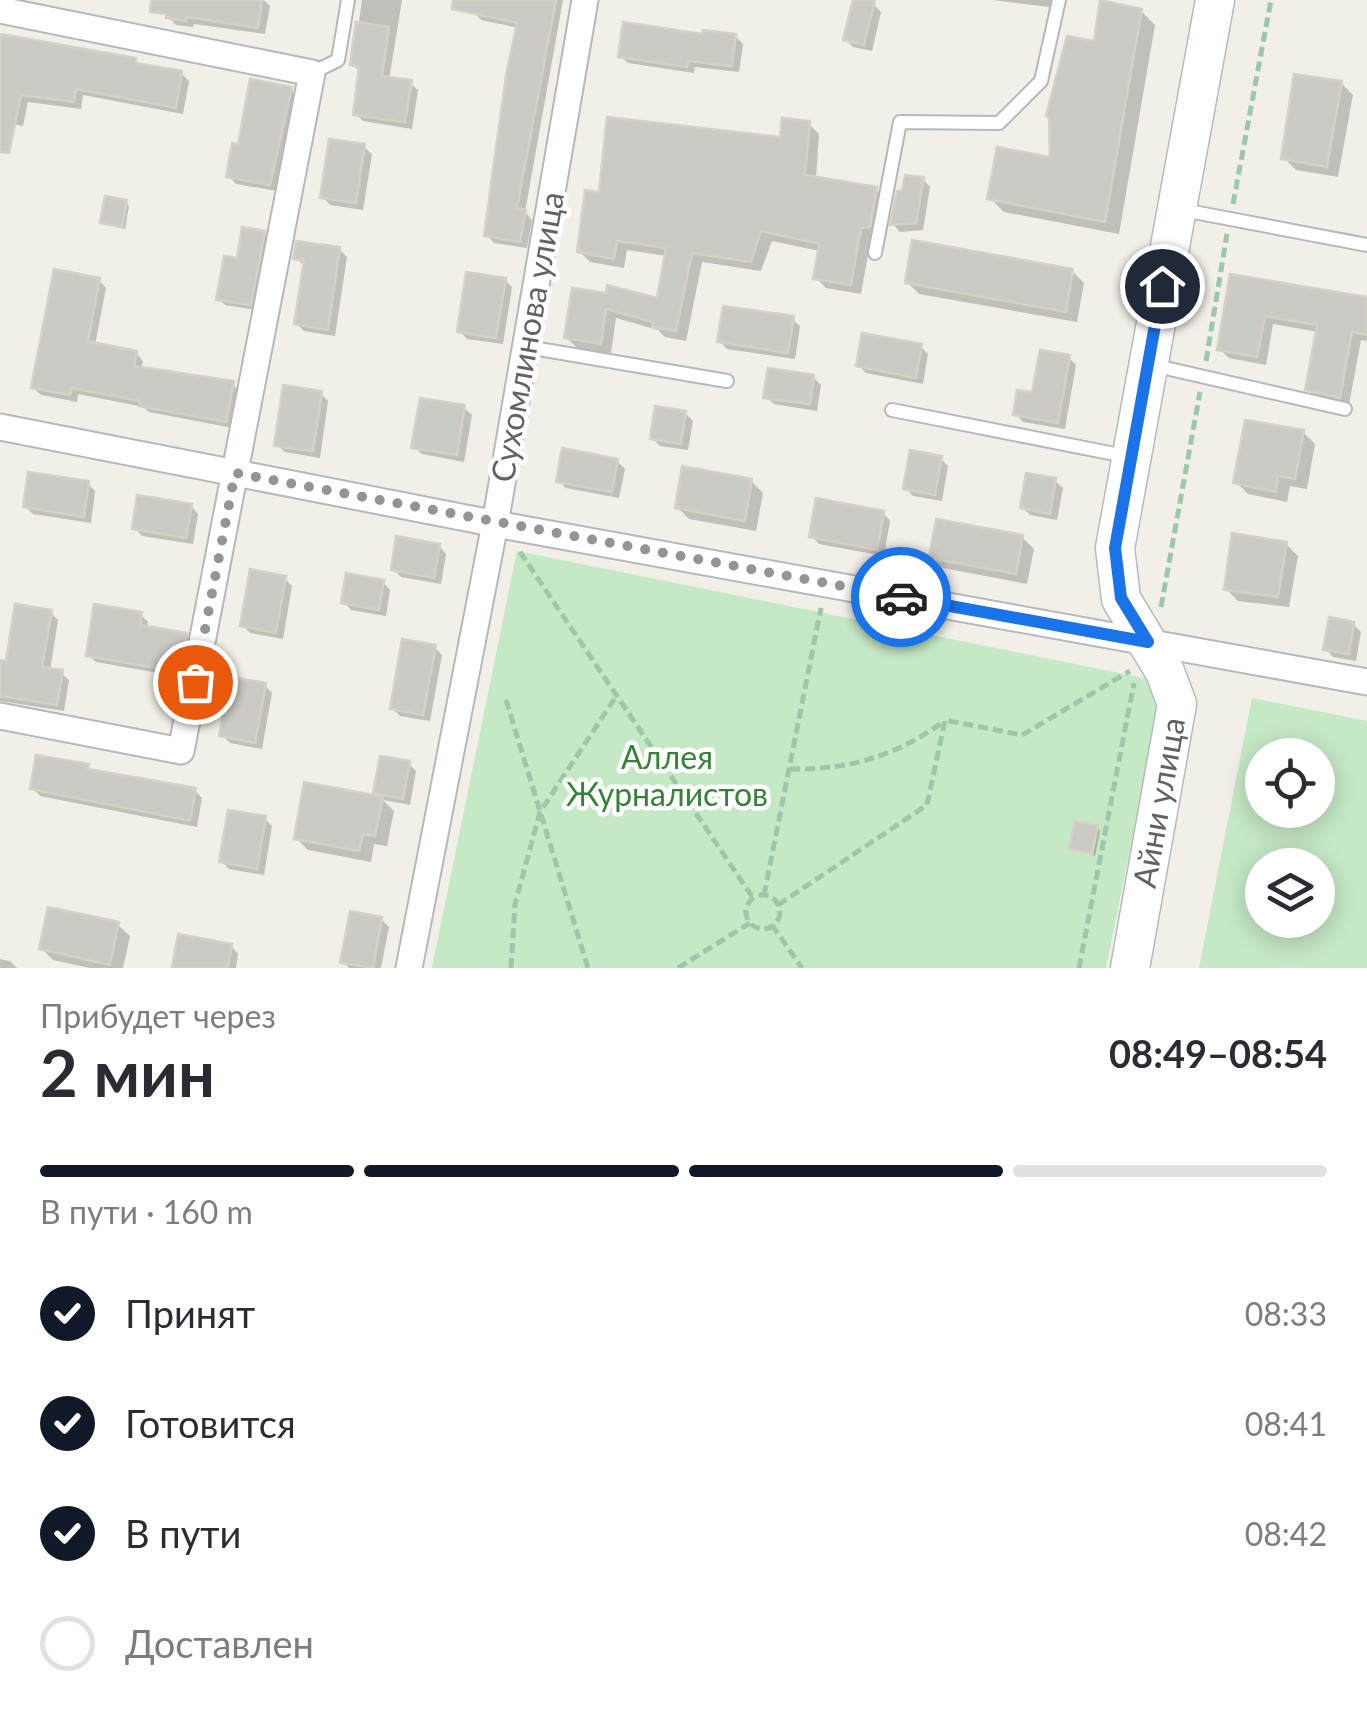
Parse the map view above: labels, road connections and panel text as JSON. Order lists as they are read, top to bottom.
{
  "streets": {
    "street": ["Сухомлинова улица", "Айни улица"]
  },
  "parks": ["Аллея Журналистов"],
  "page": {
    "heading": ["2 мин", "Прибудет через", "08:49–08:54"],
    "bar": "В пути · 160 m",
    "list": [
      ["Принят", "08:33"],
      ["Готовится", "08:41"],
      ["В пути", "08:42"],
      "Доставлен"
    ]
  }
}
